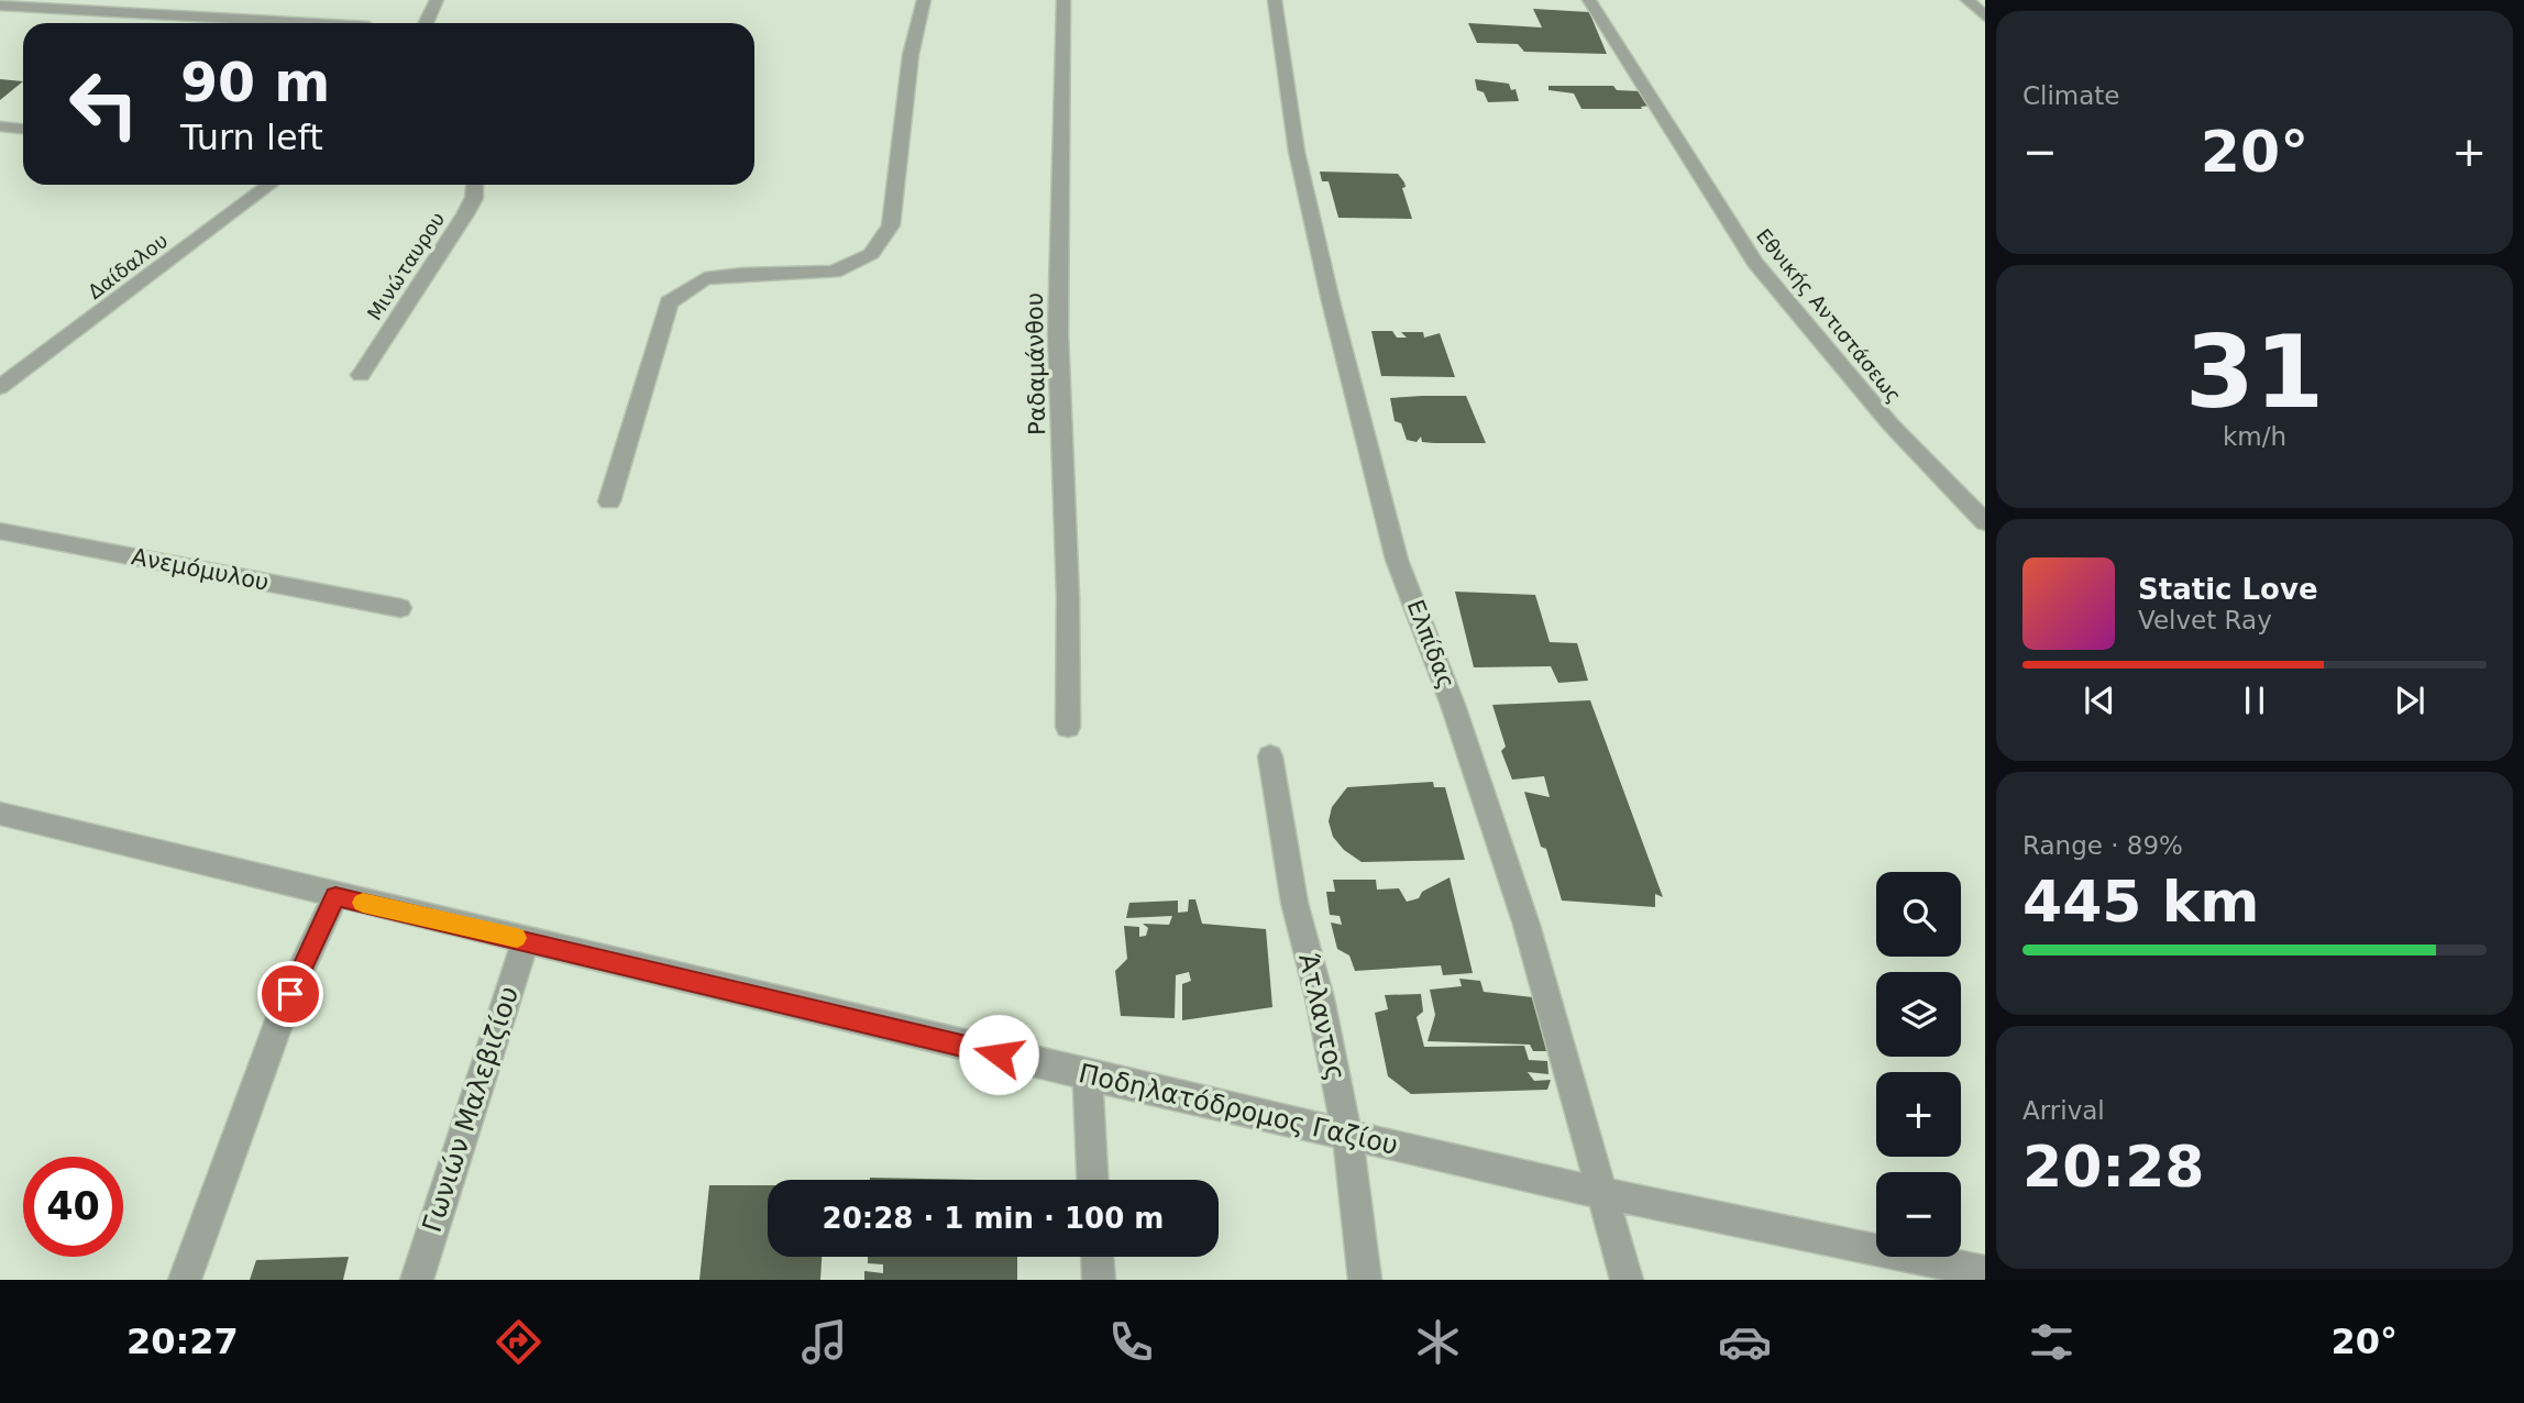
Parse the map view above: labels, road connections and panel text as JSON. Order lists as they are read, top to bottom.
{
  "streets": {
    "street": [
      "Δαίδαλου",
      "Μινώταυρου",
      "Εθνικής Αντιστάσεως",
      "Ραδαμάνθου",
      "Ανεμόμυλου",
      "Ελπίδας",
      "Άτλαντος",
      "Γωνιών Μαλεβιζίου",
      "Ποδηλατόδρομος Γαζίου"
    ]
  },
  "crossings": [
    ["Ελπίδας", "Ποδηλατόδρομος Γαζίου"],
    ["Άτλαντος", "Ποδηλατόδρομος Γαζίου"],
    ["Γωνιών Μαλεβιζίου", "Ποδηλατόδρομος Γαζίου"]
  ],
  "page": {
    "tile": [
      "Climate",
      ["31", "km/h"],
      ["Range · 89%", "445 km"],
      ["Arrival", "20:28"]
    ],
    "turn": ["90 m", "Turn left"],
    "heat": ["−", "20°", "+"],
    "song": ["Static Love", "Velvet Ray"],
    "map_buttons": ["+", "−"],
    "limit": "40",
    "trip": "20:28 · 1 min · 100 m",
    "tabs": ["20:27", "20°"]
  }
}
